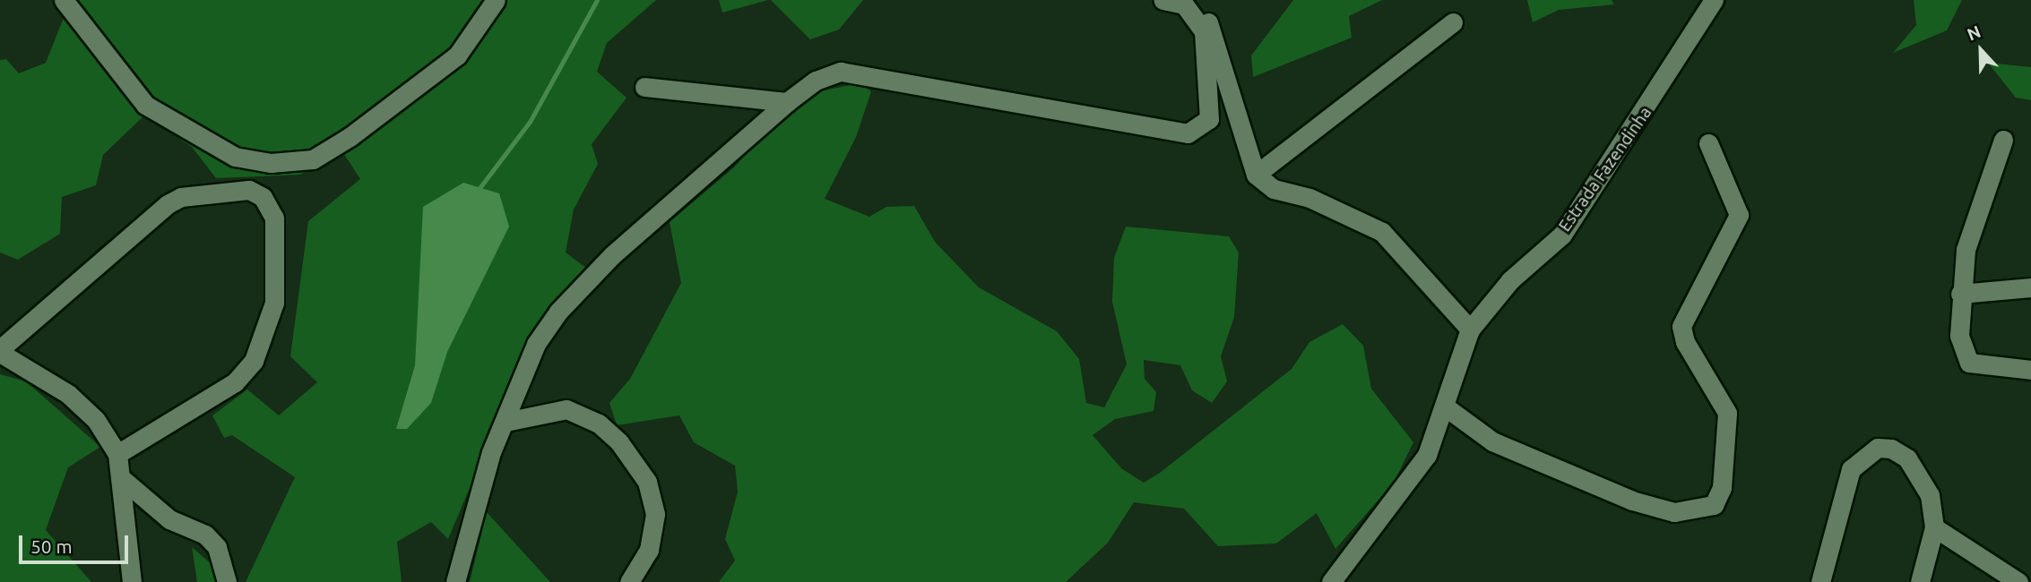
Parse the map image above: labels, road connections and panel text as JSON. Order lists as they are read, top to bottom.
{
  "streets": {
    "street": ["Estrada Fazendinha"]
  },
  "scale_bar": "50 m",
  "north": "top"
}
